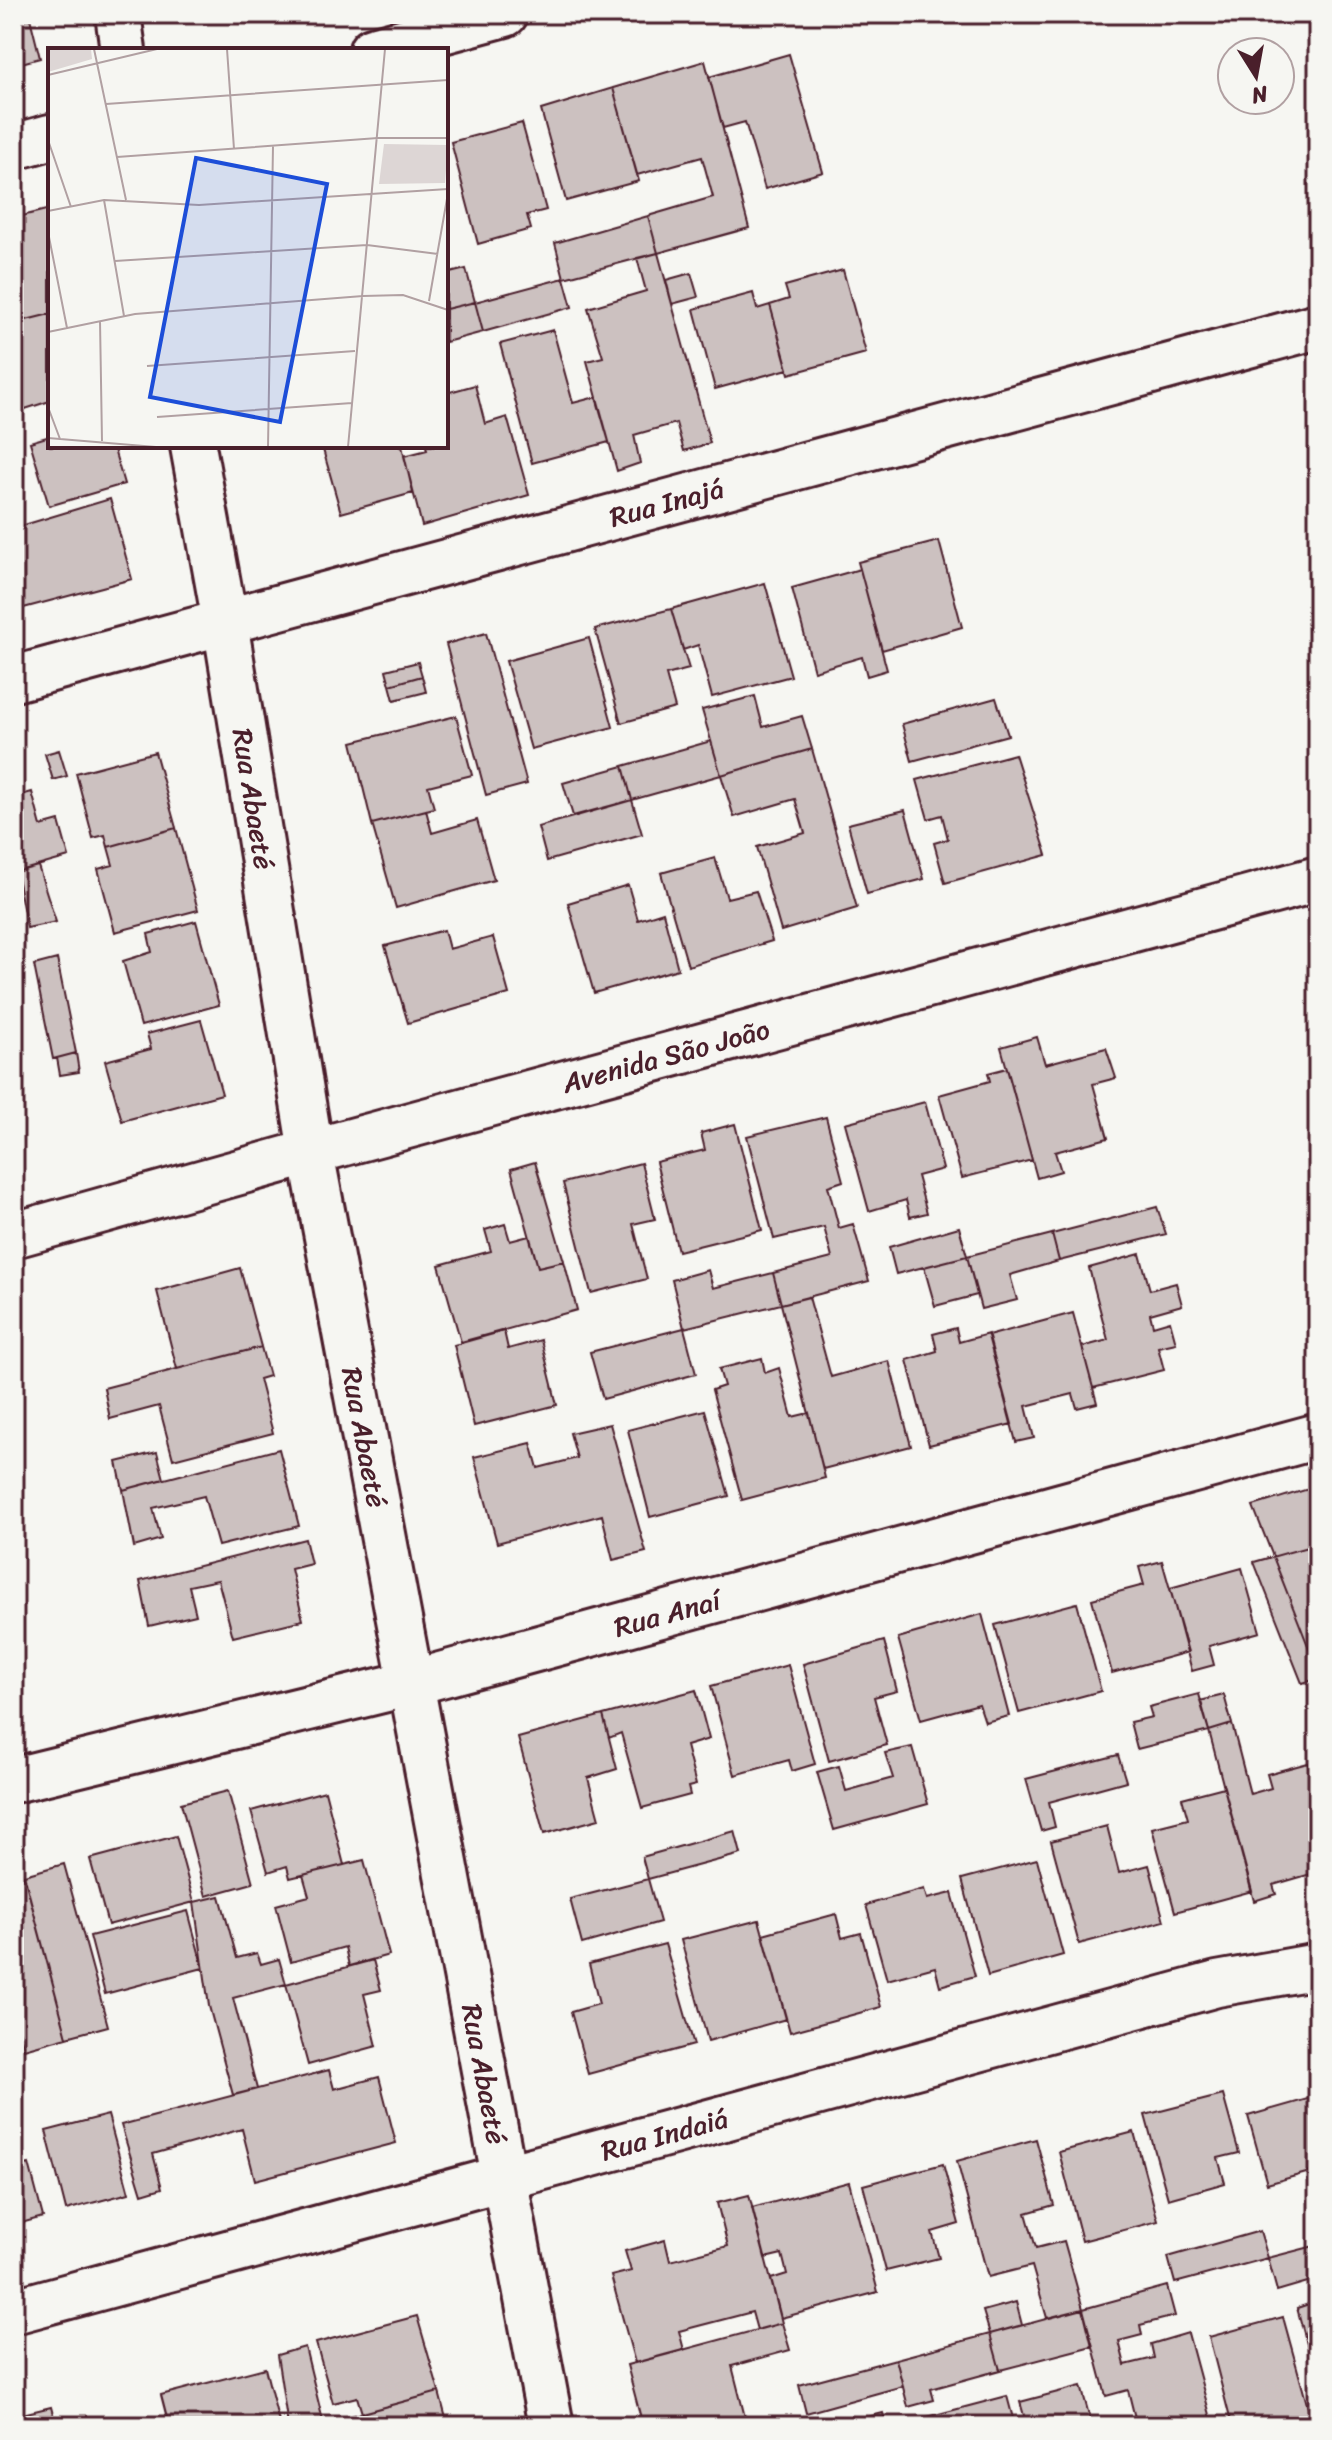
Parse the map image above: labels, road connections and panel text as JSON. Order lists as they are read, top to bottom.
{
  "streets": {
    "street": [
      "Rua Inajá",
      "Rua Abaeté",
      "Avenida São João",
      "Rua Anaí",
      "Rua Indaiá"
    ]
  },
  "crossings": [
    ["Rua Inajá", "Rua Abaeté"],
    ["Rua Abaeté", "Avenida São João"],
    ["Rua Abaeté", "Rua Anaí"],
    ["Rua Abaeté", "Rua Indaiá"]
  ],
  "north": "bottom"
}
